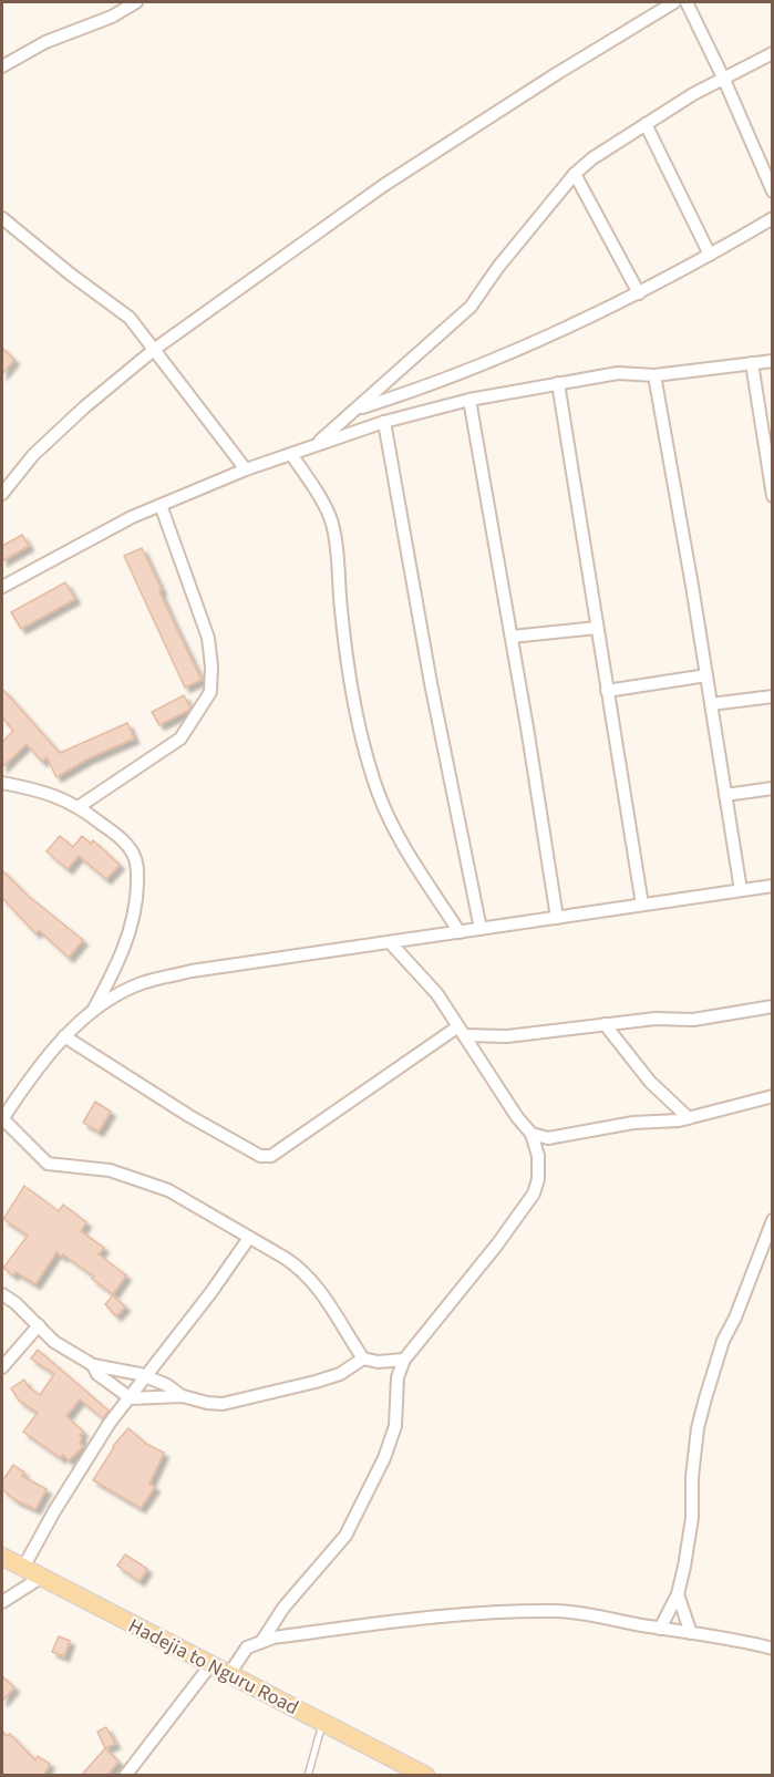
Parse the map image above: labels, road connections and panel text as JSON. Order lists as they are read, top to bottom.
{
  "streets": {
    "main road": ["Hadejia to Nguru Road"]
  }
}
